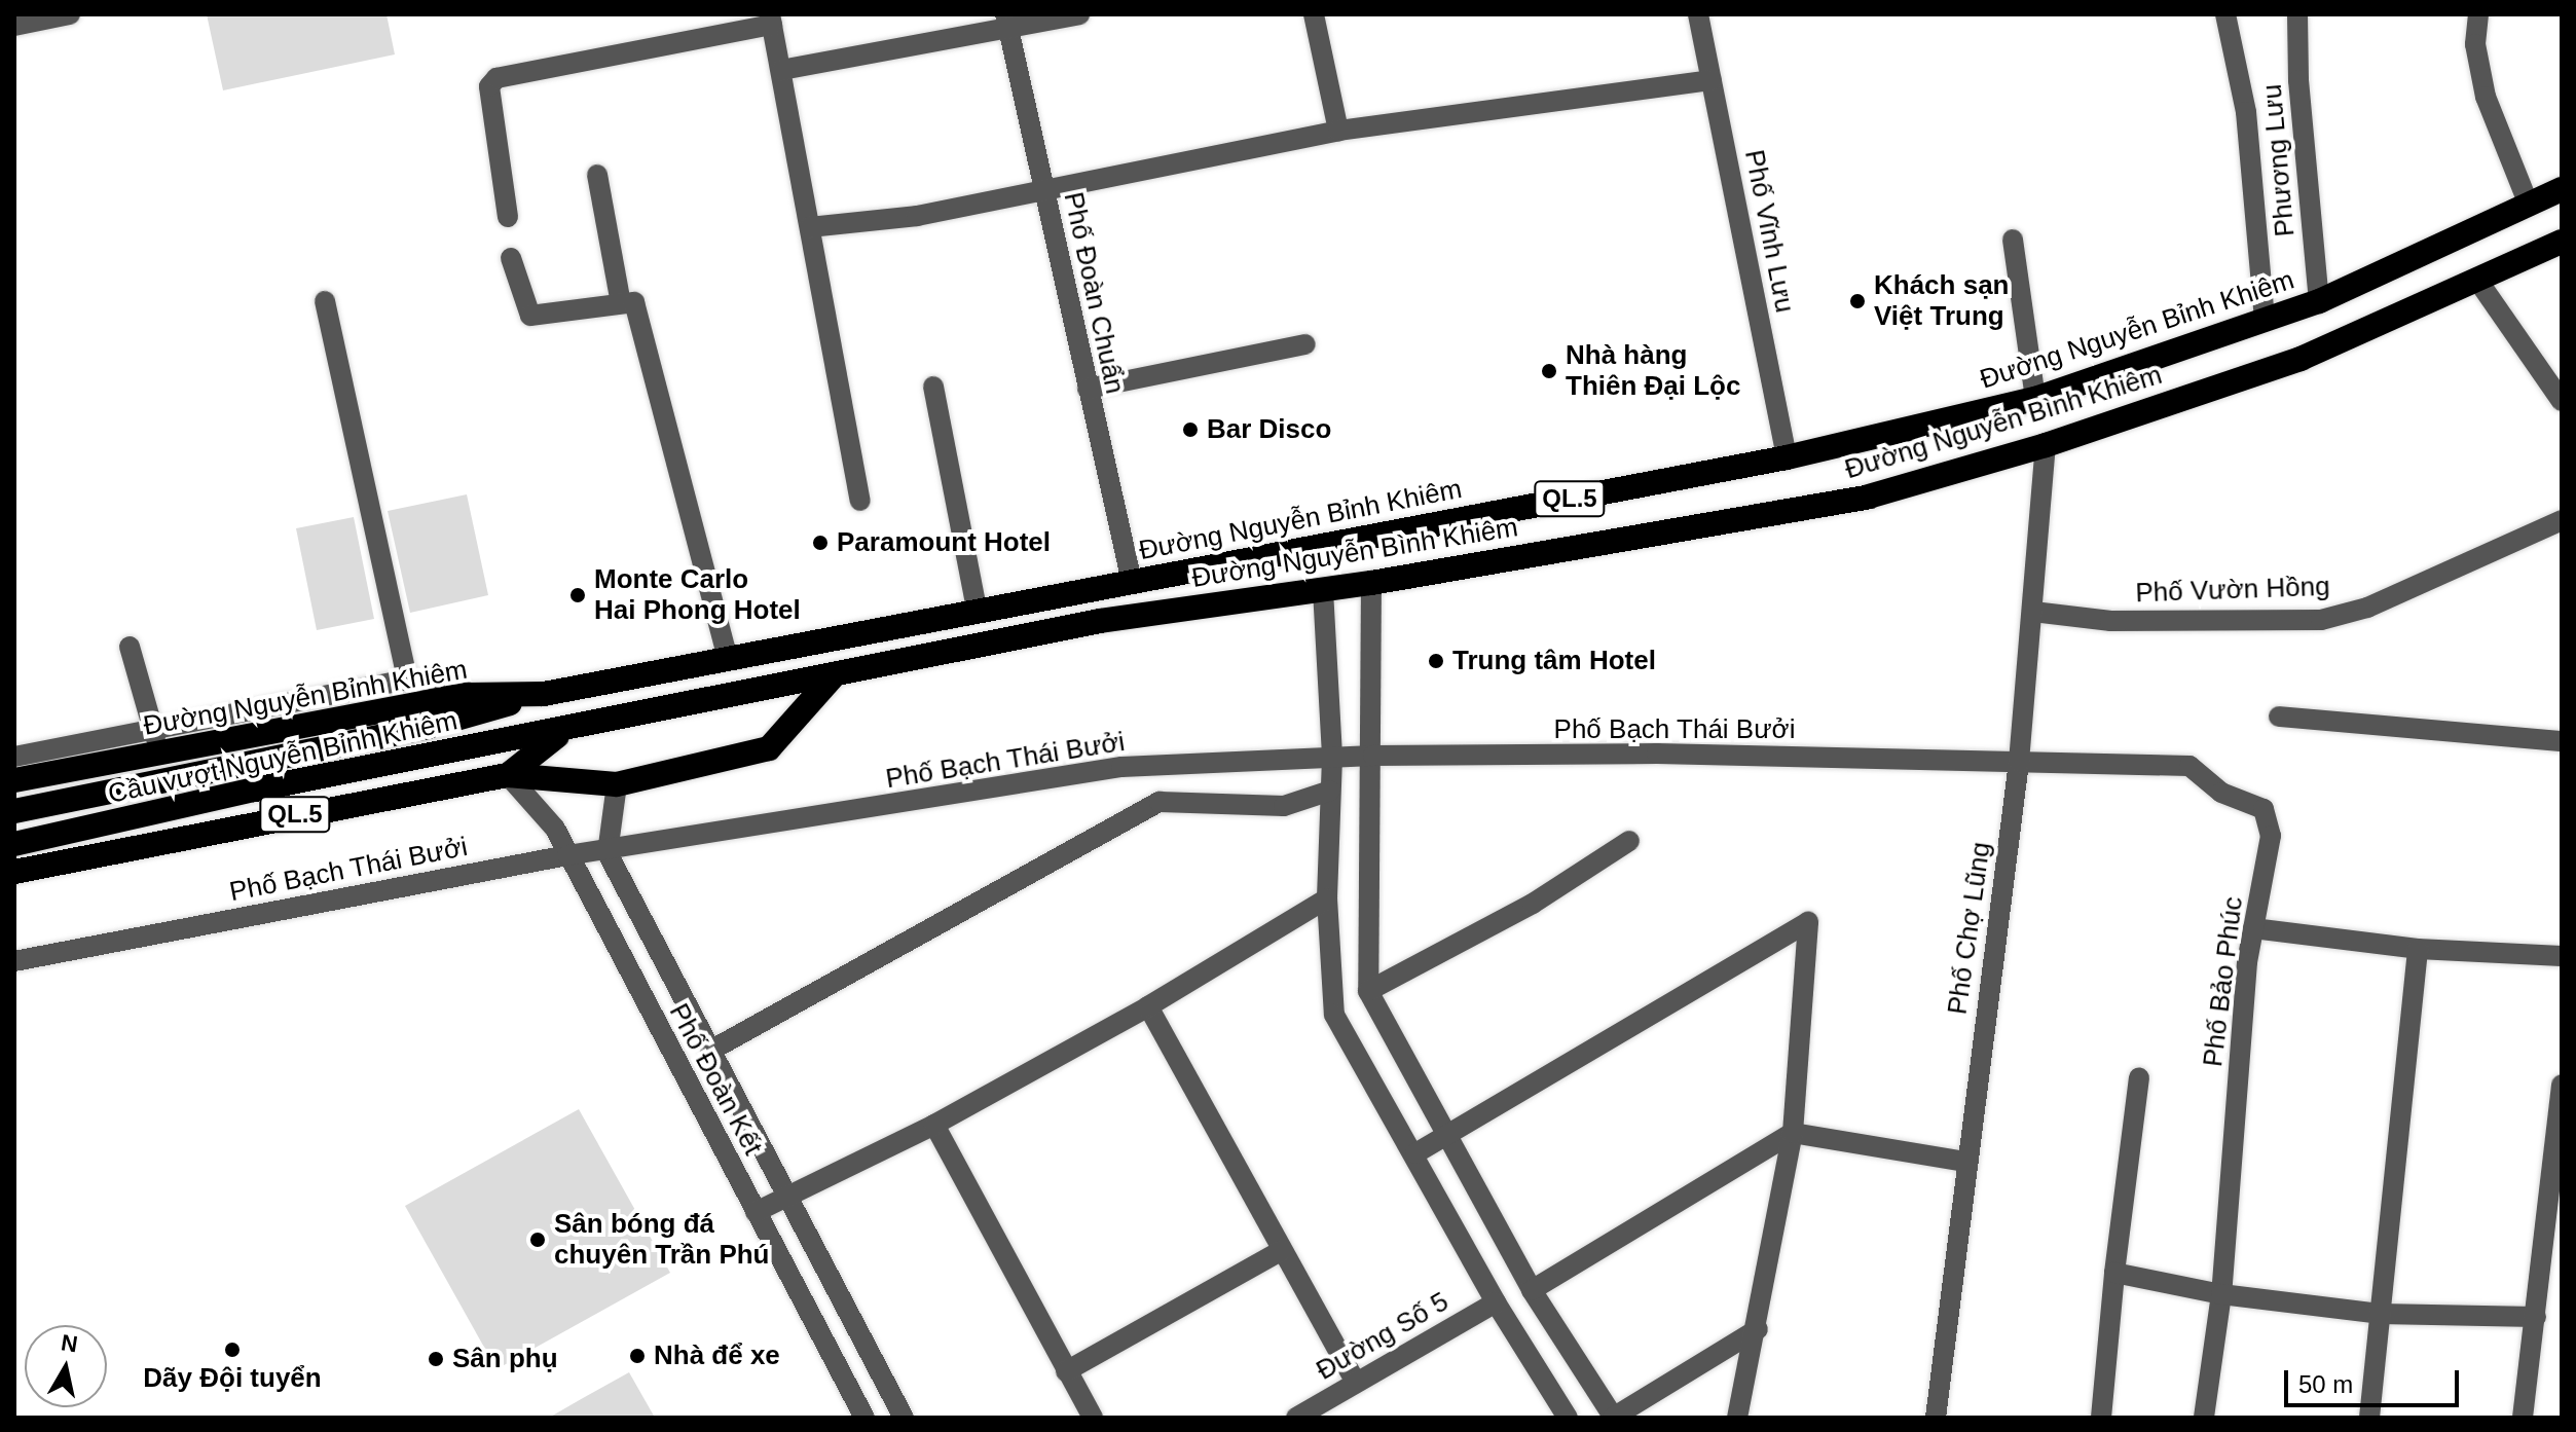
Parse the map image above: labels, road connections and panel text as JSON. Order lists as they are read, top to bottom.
{
  "streets": {
    "highway": [
      "Đường Nguyễn Bỉnh Khiêm",
      "Đường Nguyễn Bình Khiêm",
      "QL.5",
      "Cầu vượt Nguyễn Bỉnh Khiêm"
    ],
    "street": [
      "Phương Lưu",
      "Phố Vĩnh Lưu",
      "Phố Đoàn Chuẩn",
      "Phố Vườn Hồng",
      "Phố Bạch Thái Bưởi",
      "Phố Chợ Lũng",
      "Phố Bảo Phúc",
      "Phố Đoàn Kết",
      "Đường Số 5"
    ]
  },
  "crossings": [
    ["Phương Lưu", "Đường Nguyễn Bỉnh Khiêm"],
    ["Phố Vĩnh Lưu", "Đường Nguyễn Bỉnh Khiêm"],
    ["Phố Đoàn Chuẩn", "Đường Nguyễn Bỉnh Khiêm"],
    ["Đường Nguyễn Bỉnh Khiêm", "Cầu vượt Nguyễn Bỉnh Khiêm"],
    ["Đường Nguyễn Bình Khiêm", "QL.5"],
    ["Đường Nguyễn Bình Khiêm", "Cầu vượt Nguyễn Bỉnh Khiêm"],
    ["Đường Nguyễn Bình Khiêm", "Phố Chợ Lũng"],
    ["QL.5", "Cầu vượt Nguyễn Bỉnh Khiêm"],
    ["QL.5", "Phố Đoàn Kết"],
    ["Phố Vườn Hồng", "Phố Chợ Lũng"],
    ["Phố Bạch Thái Bưởi", "Phố Chợ Lũng"],
    ["Phố Bạch Thái Bưởi", "Phố Bảo Phúc"],
    ["Phố Bạch Thái Bưởi", "Phố Đoàn Kết"],
    ["Phố Chợ Lũng", "Phố Bảo Phúc"]
  ],
  "places": [
    "Khách sạn Việt Trung",
    "Nhà hàng Thiên Đại Lộc",
    "Bar Disco",
    "Paramount Hotel",
    "Monte Carlo Hai Phong Hotel",
    "Trung tâm Hotel",
    "Sân bóng đá chuyên Trần Phú",
    "Dãy Đội tuyển",
    "Nhà để xe",
    "Sân phụ"
  ],
  "scale_bar": "50 m",
  "north": "top"
}
